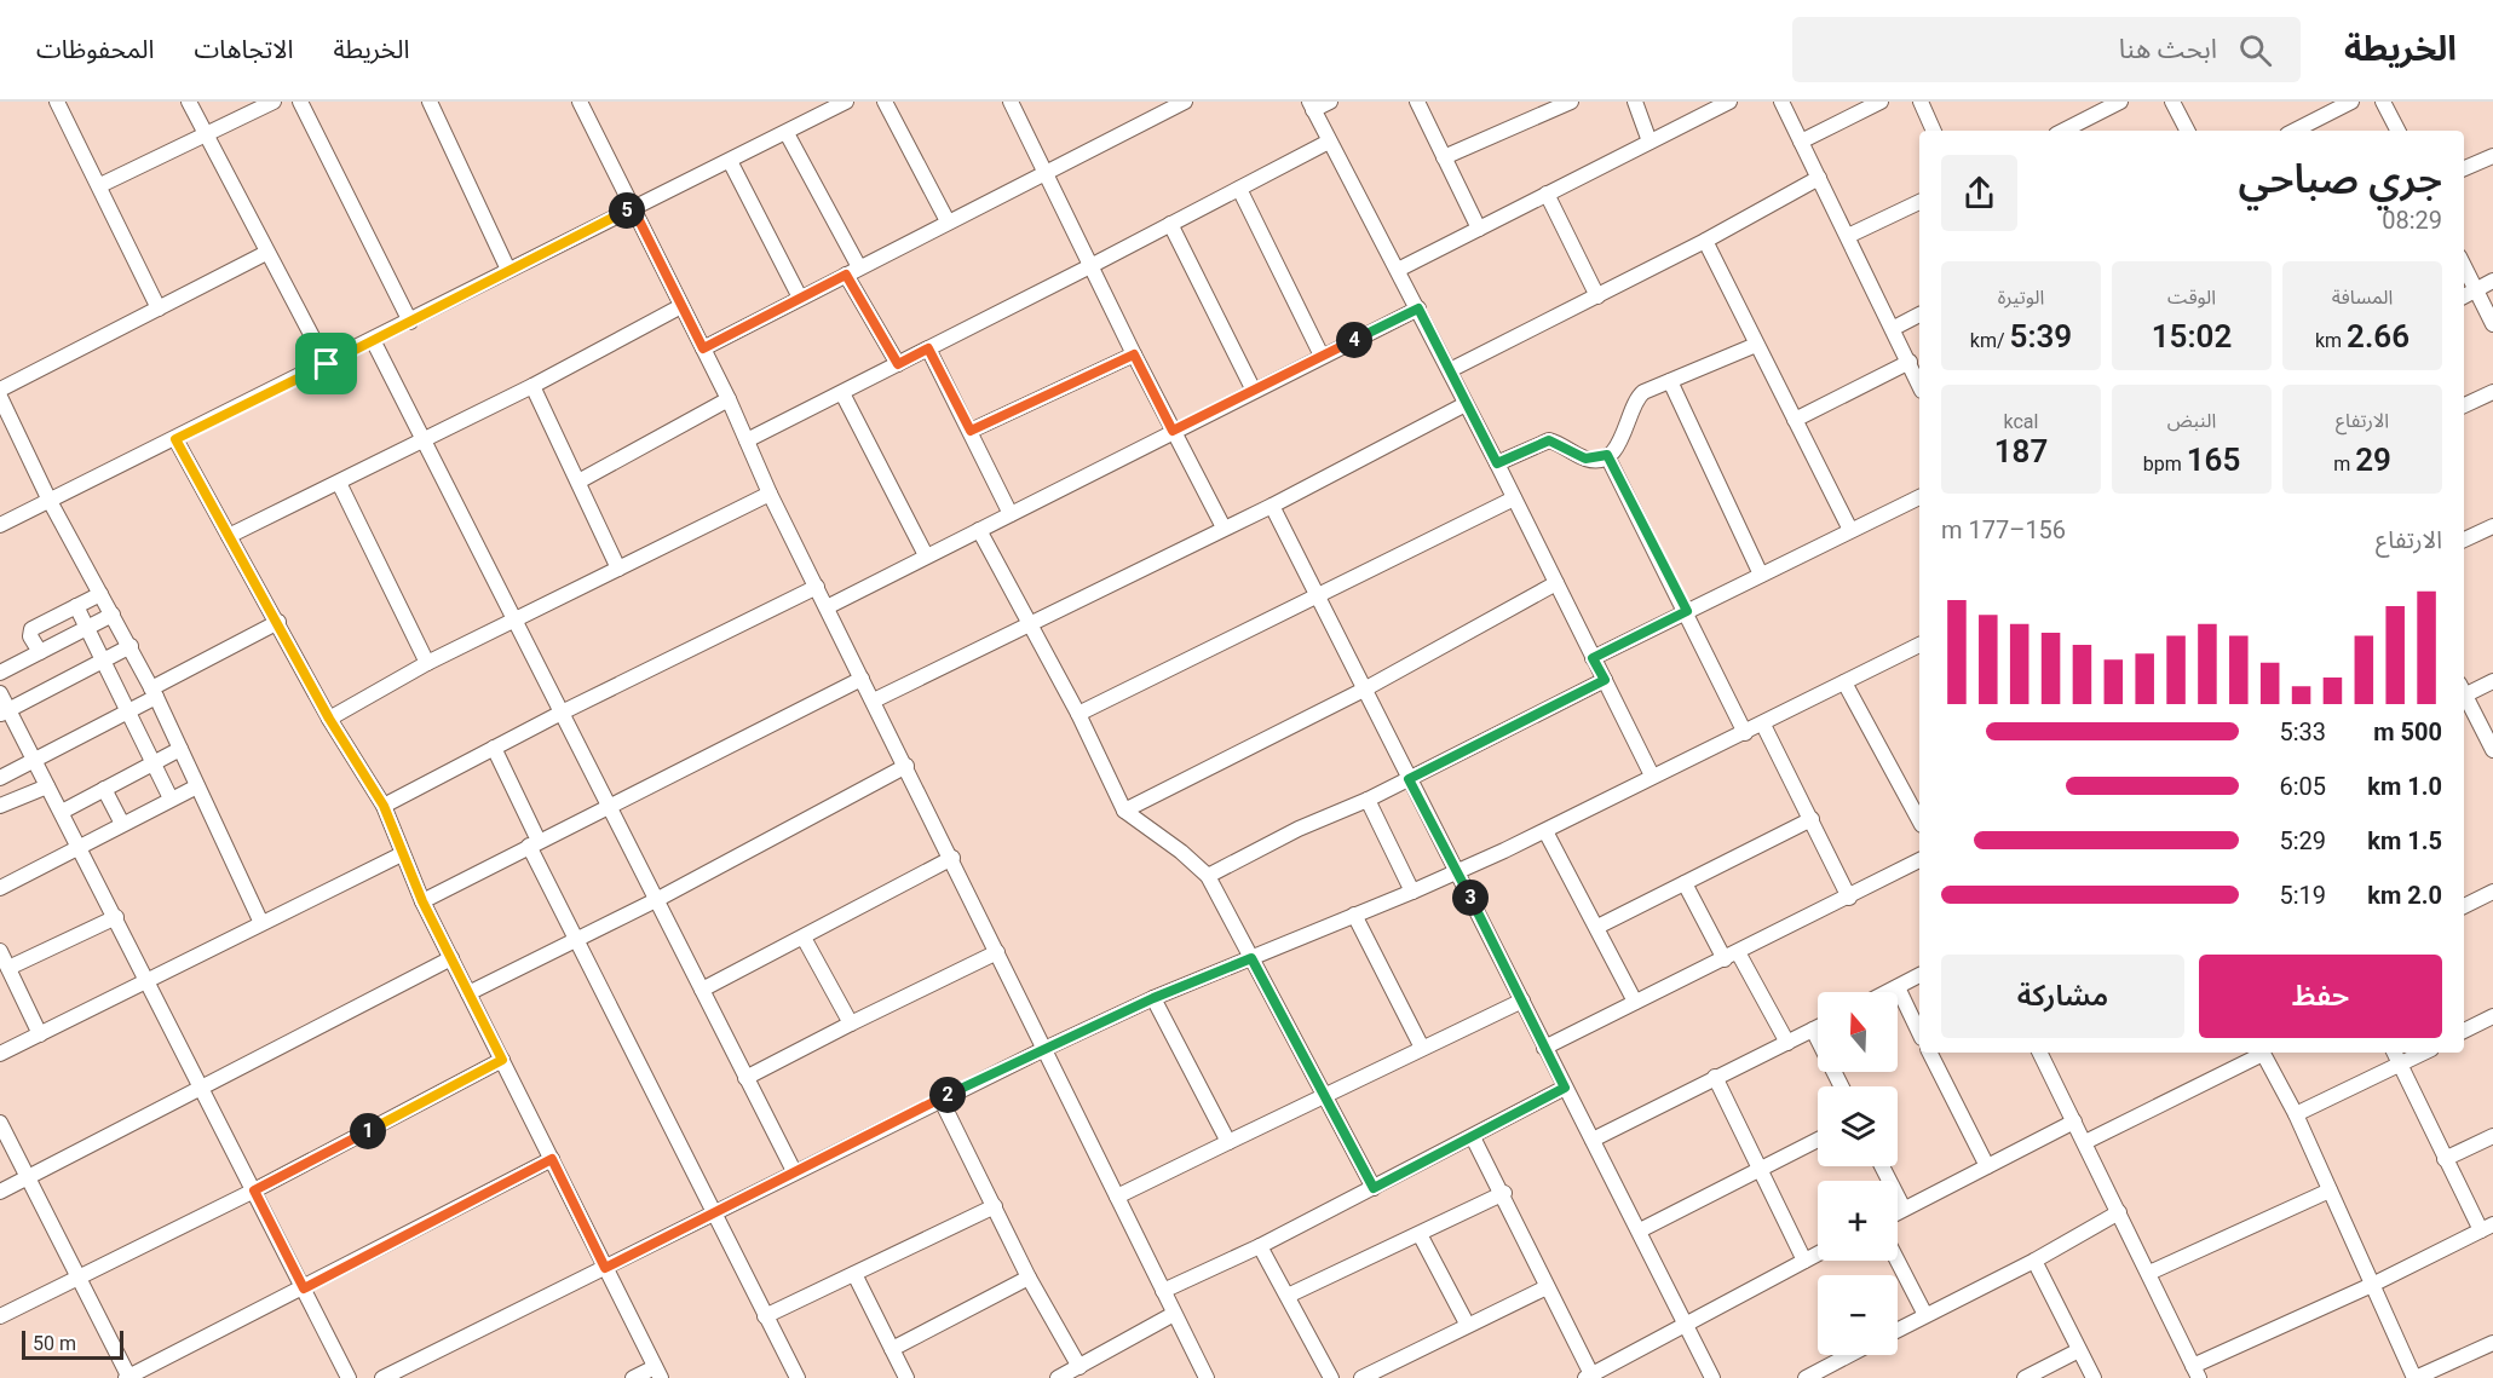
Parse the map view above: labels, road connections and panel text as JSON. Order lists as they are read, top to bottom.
{
  "scale_bar": "50 m",
  "north": "top",
  "page": {
    "header": "الخريطة",
    "search": "ابحث هنا",
    "nav": ["الخريطة", "الاتجاهات", "المحفوظات"],
    "heading": ["جري صباحي", "08:29"],
    "pins": [
      "5",
      "4",
      "3",
      "2",
      "1"
    ],
    "stats": [
      ["المسافة", "2.66 km"],
      ["الوقت", "15:02"],
      ["الوتيرة", "5:39 /km"],
      ["الارتفاع", "29 m"],
      ["النبض", "165 bpm"],
      ["kcal", "187"]
    ],
    "chart": ["الارتفاع", "156–177 m"],
    "list": [
      {
        "name": "500 m",
        "note": "5:33"
      },
      {
        "name": "1.0 km",
        "note": "6:05"
      },
      {
        "name": "1.5 km",
        "note": "5:29"
      },
      {
        "name": "2.0 km",
        "note": "5:19"
      }
    ],
    "buttons": ["حفظ", "مشاركة"],
    "map_buttons": ["+", "−"],
    "scale": "50 m"
  }
}
